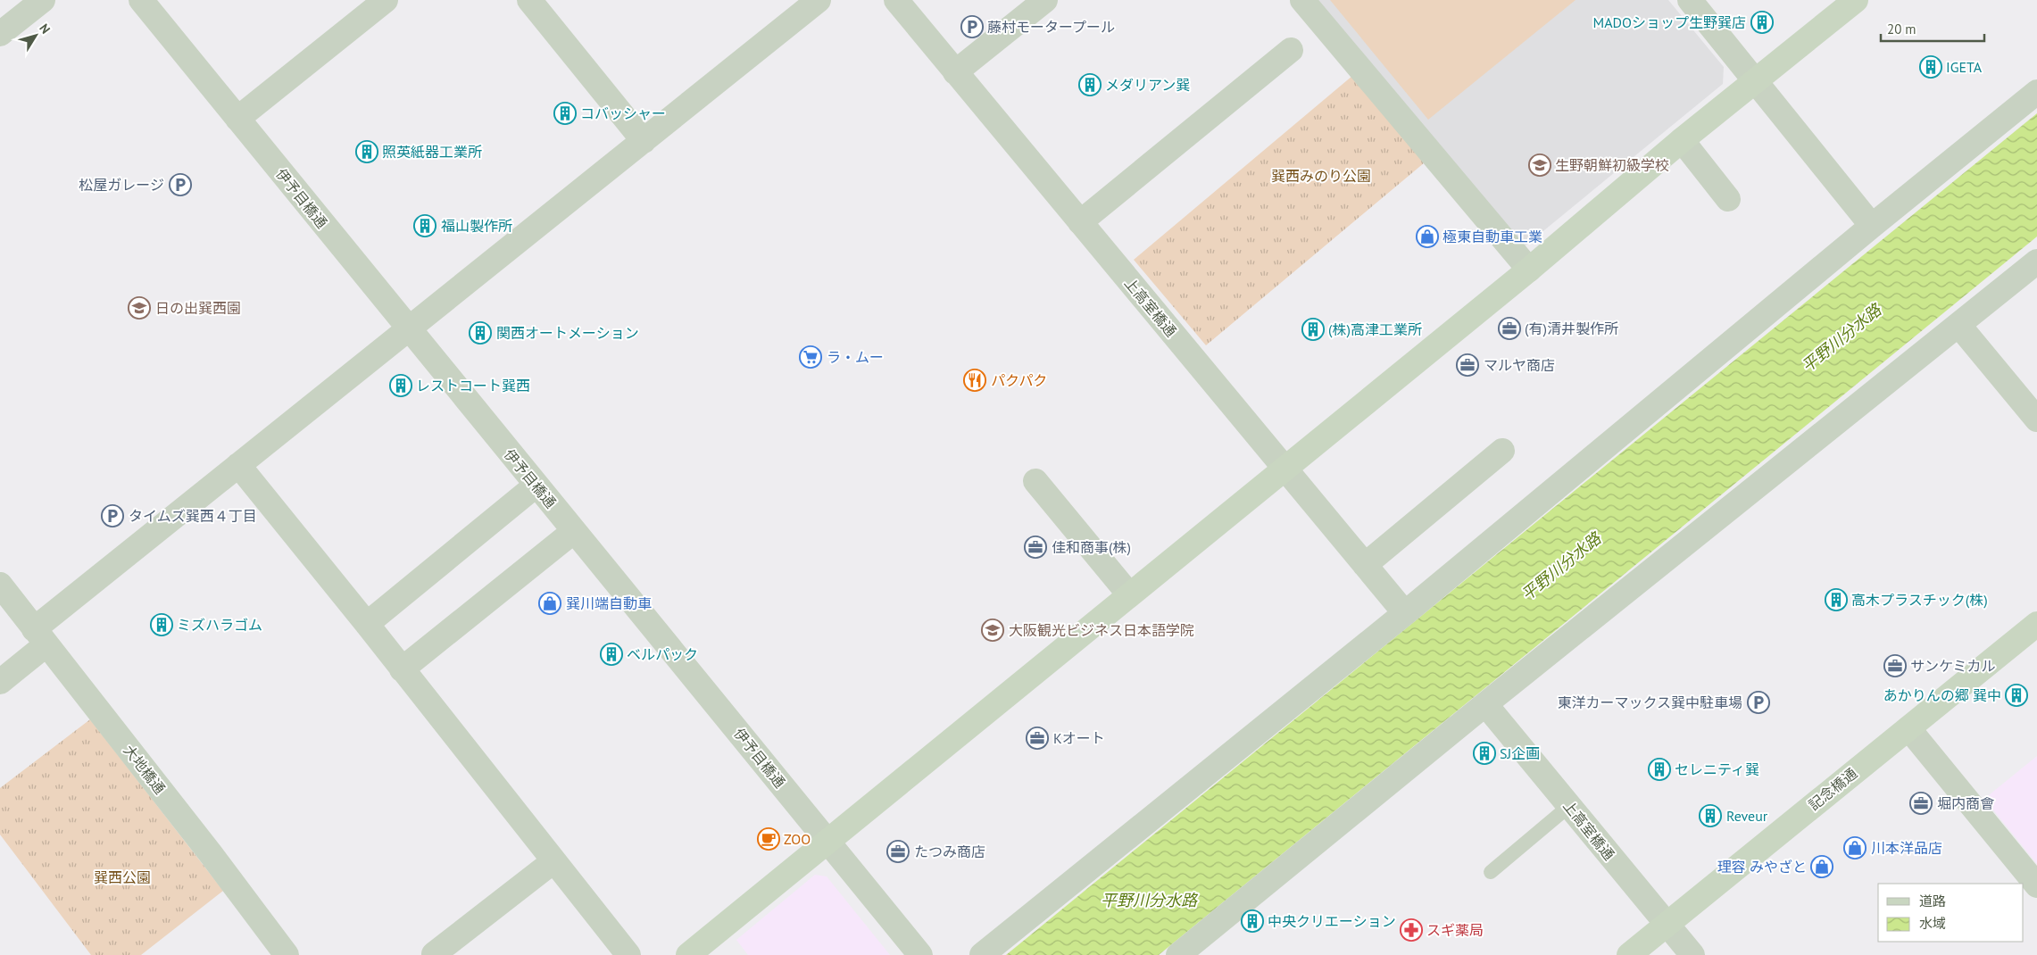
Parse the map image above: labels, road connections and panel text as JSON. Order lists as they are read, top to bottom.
{
  "streets": {
    "street": [
      "伊予目橋通",
      "上高室橋通",
      "大地橋通",
      "記念橋通"
    ]
  },
  "crossings": [
    ["上高室橋通", "記念橋通"]
  ],
  "water": ["平野川分水路"],
  "parks": ["巽西みのり公園", "巽西公園"],
  "places": {
    "building": [
      "MADOショップ生野巽店",
      "IGETA",
      "メダリアン巽",
      "コバッシャー",
      "照英紙器工業所",
      "福山製作所",
      "(株)高津工業所",
      "関西オートメーション",
      "レストコート巽西",
      "高木プラスチック(株)",
      "ミズハラゴム",
      "ベルパック",
      "あかりんの郷 巽中",
      "SJ企画",
      "セレニティ巽",
      "Reveur",
      "中央クリエーション"
    ],
    "parking": [
      "藤村モータープール",
      "松屋ガレージ",
      "タイムズ巽西４丁目",
      "東洋カーマックス巽中駐車場"
    ],
    "school or university": ["生野朝鮮初級学校", "日の出巽西園", "大阪観光ビジネス日本語学院"],
    "shop": [
      "極東自動車工業",
      "巽川端自動車",
      "川本洋品店",
      "理容 みやざと"
    ],
    "office": [
      "(有)清井製作所",
      "マルヤ商店",
      "佳和商事(株)",
      "サンケミカル",
      "Kオート",
      "堀内商會",
      "たつみ商店"
    ],
    "supermarket": ["ラ・ムー"],
    "restaurant": ["パクパク"],
    "cafe": ["ZOO"],
    "pharmacy": ["スギ薬局"]
  },
  "legend": ["道路", "水域"],
  "scale_bar": "20 m",
  "north": "top right"
}
